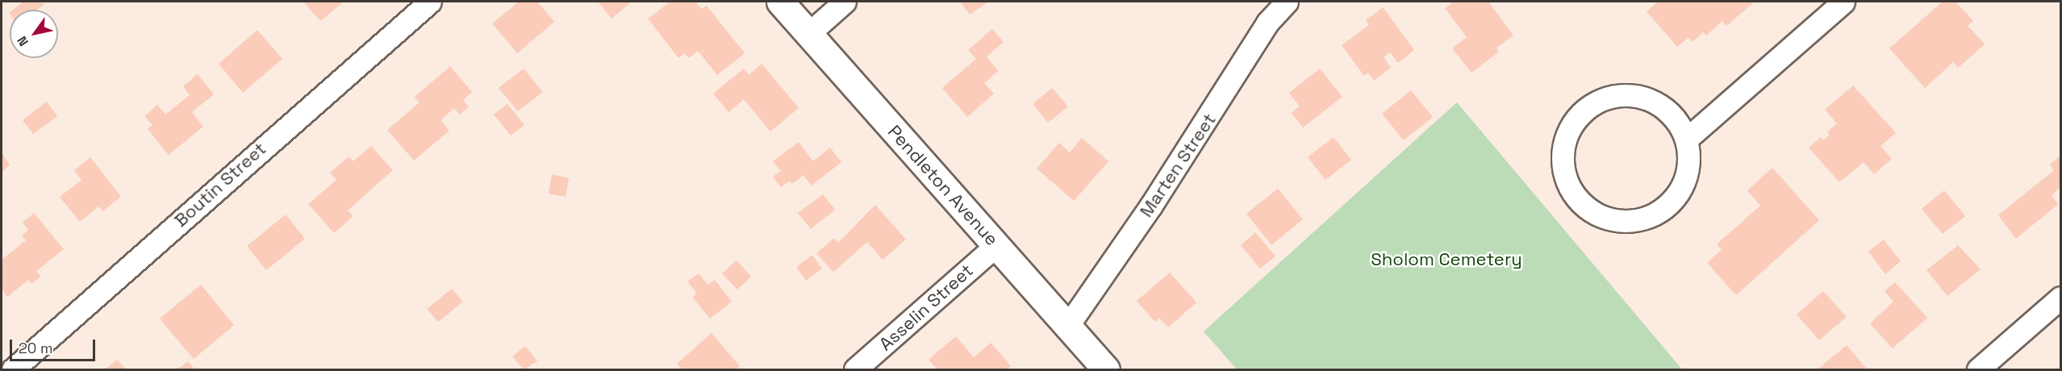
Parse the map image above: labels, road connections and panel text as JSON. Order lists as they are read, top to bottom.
{
  "streets": {
    "street": [
      "Marten Street",
      "Boutin Street",
      "Pendleton Avenue",
      "Asselin Street"
    ]
  },
  "crossings": [
    ["Marten Street", "Pendleton Avenue"],
    ["Pendleton Avenue", "Asselin Street"]
  ],
  "parks": ["Sholom Cemetery"],
  "scale_bar": "20 m",
  "north": "bottom left"
}
